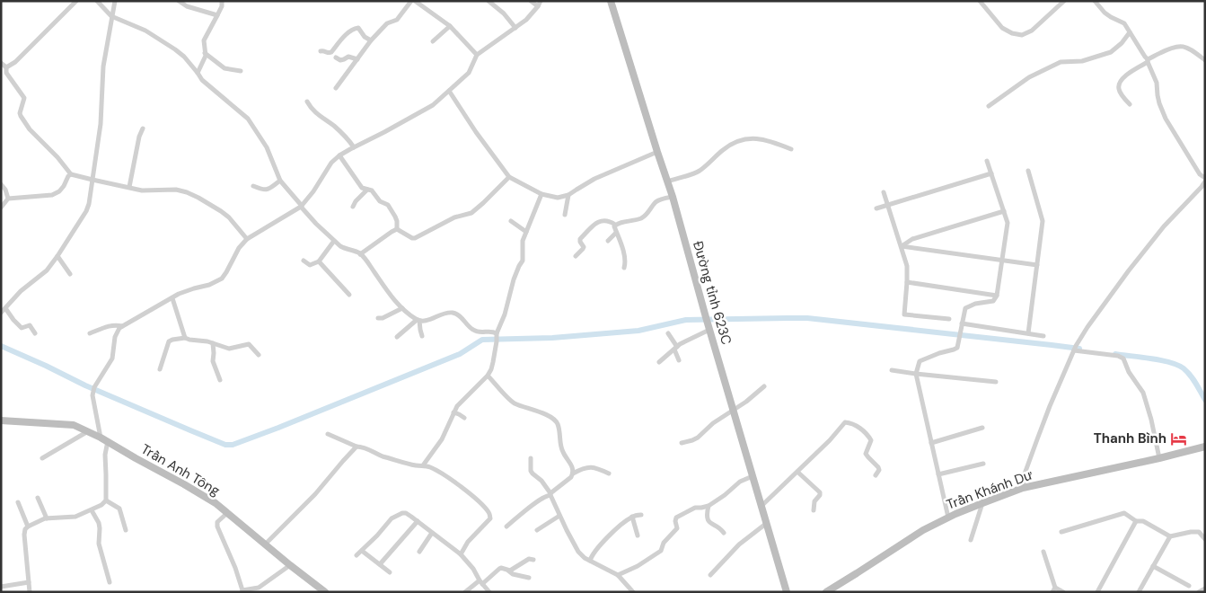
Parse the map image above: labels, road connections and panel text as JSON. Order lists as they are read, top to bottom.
{
  "streets": {
    "street": ["Đường tỉnh 623C", "Trần Anh Tông", "Trần Khánh Dư"]
  },
  "places": {
    "hotel": ["Thanh Bình"]
  }
}
